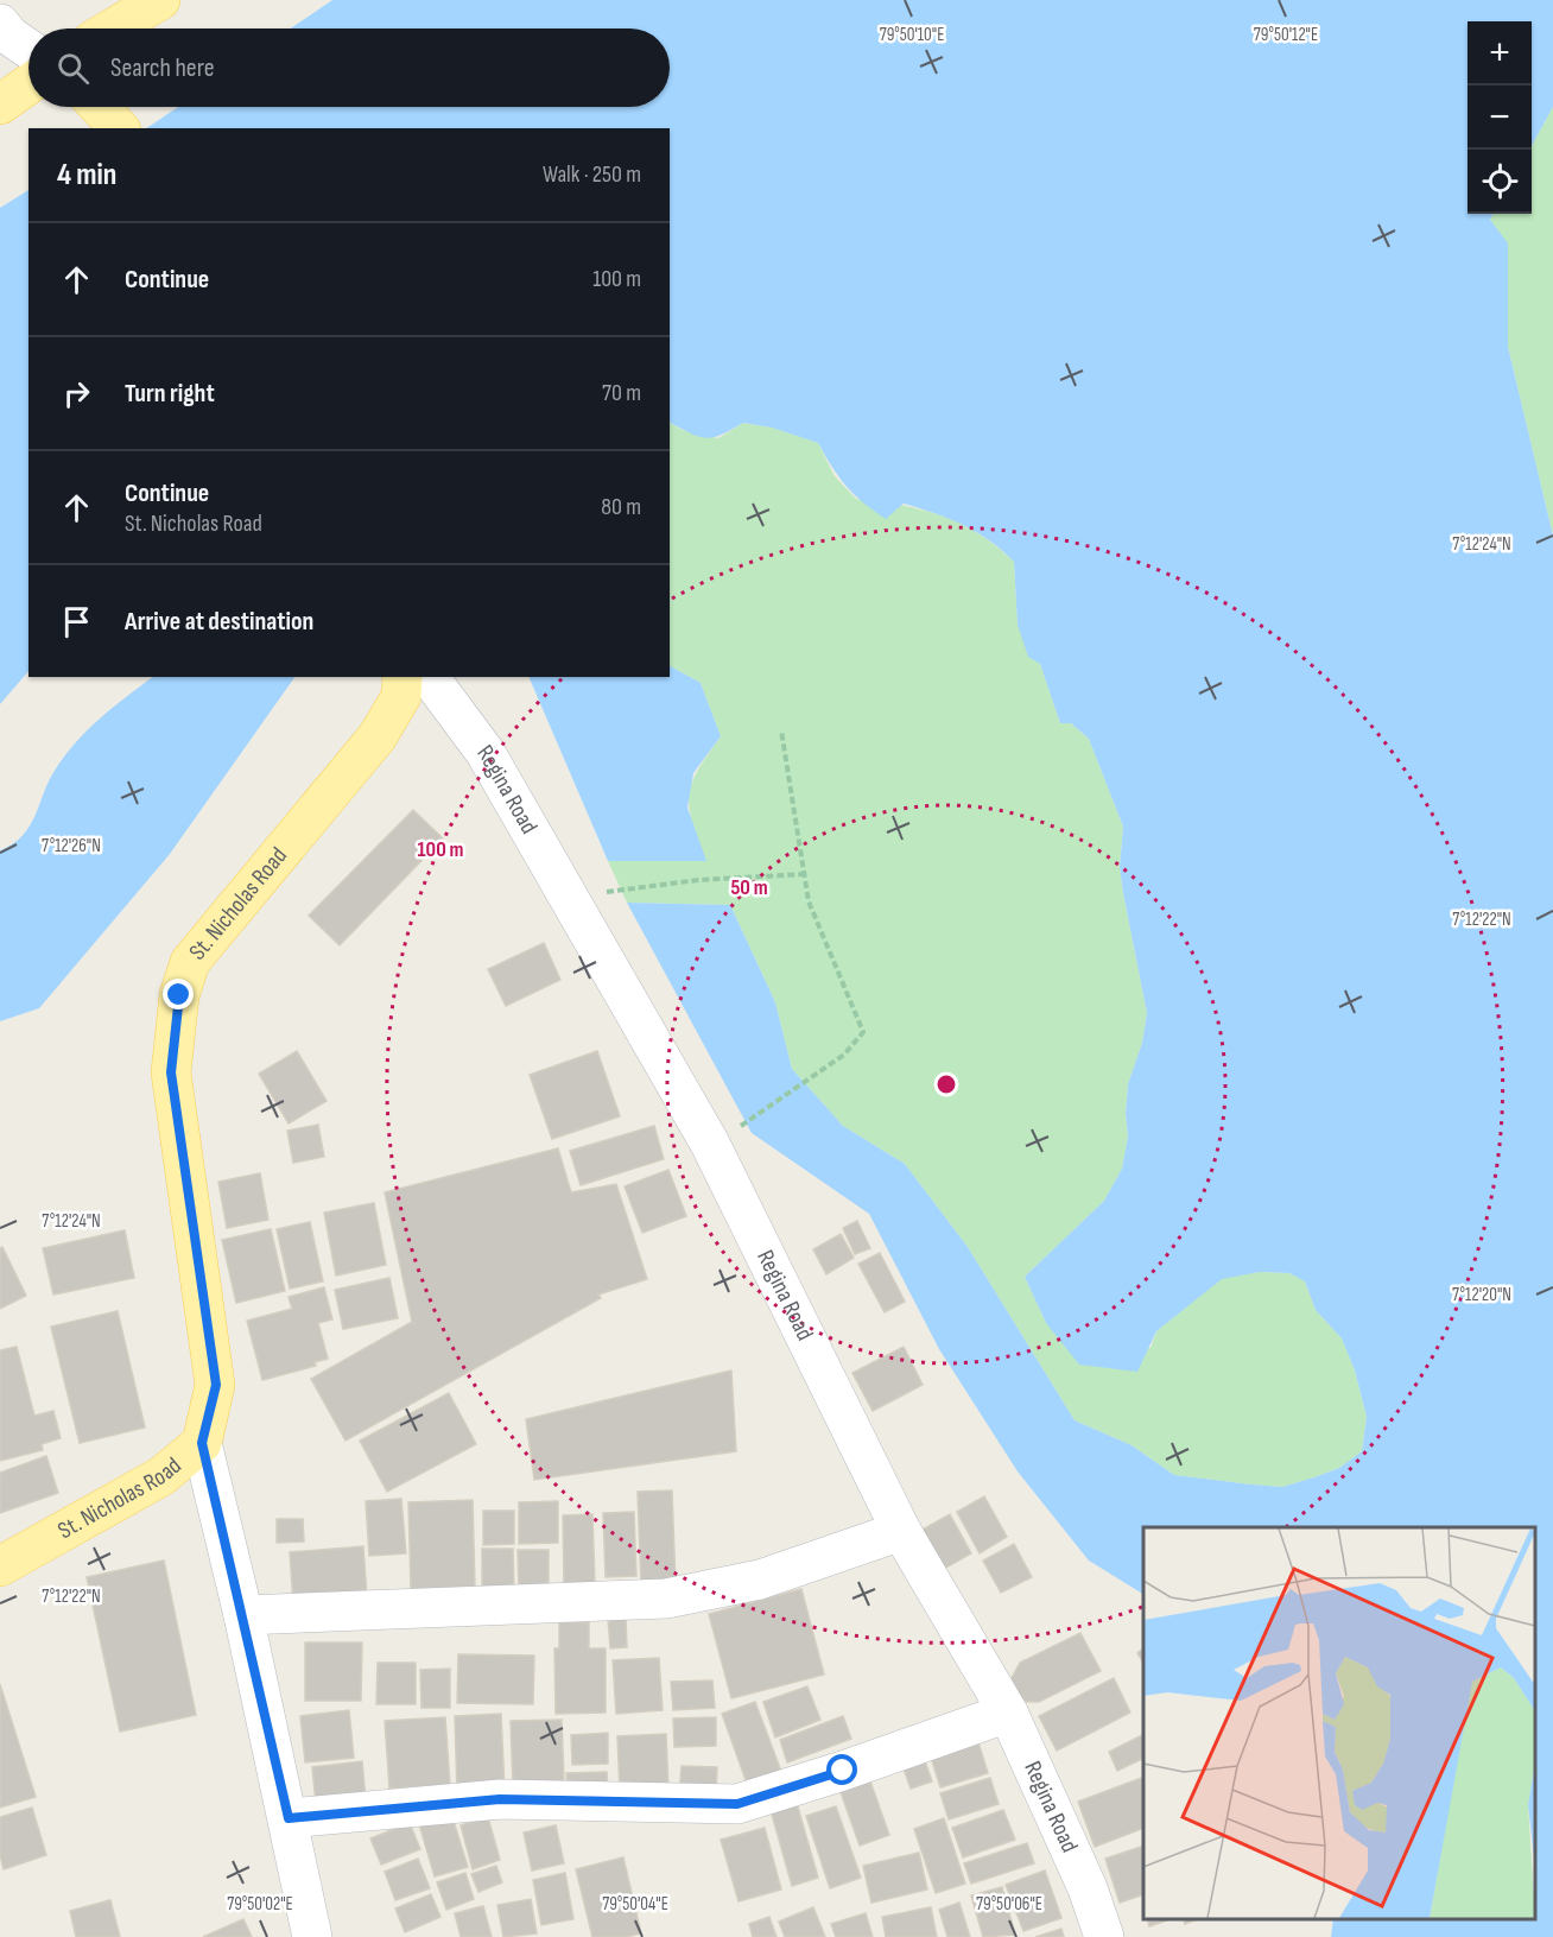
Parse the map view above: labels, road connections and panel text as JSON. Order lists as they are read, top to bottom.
{
  "streets": {
    "main road": ["St. Nicholas Road"],
    "street": ["Regina Road"]
  },
  "page": {
    "map_buttons": ["+", "−"],
    "search": "Search here",
    "heading": ["4 min", "Walk · 250 m"],
    "list": [
      ["Continue", "100 m"],
      ["Turn right", "70 m"],
      ["Continue", "St. Nicholas Road", "80 m"],
      "Arrive at destination"
    ]
  },
  "coordinates": [
    "79°50'10\"E",
    "79°50'12\"E",
    "7°12'24\"N",
    "7°12'26\"N",
    "7°12'22\"N",
    "7°12'20\"N",
    "79°50'02\"E",
    "79°50'04\"E",
    "79°50'06\"E"
  ],
  "rings": ["100 m", "50 m"]
}
